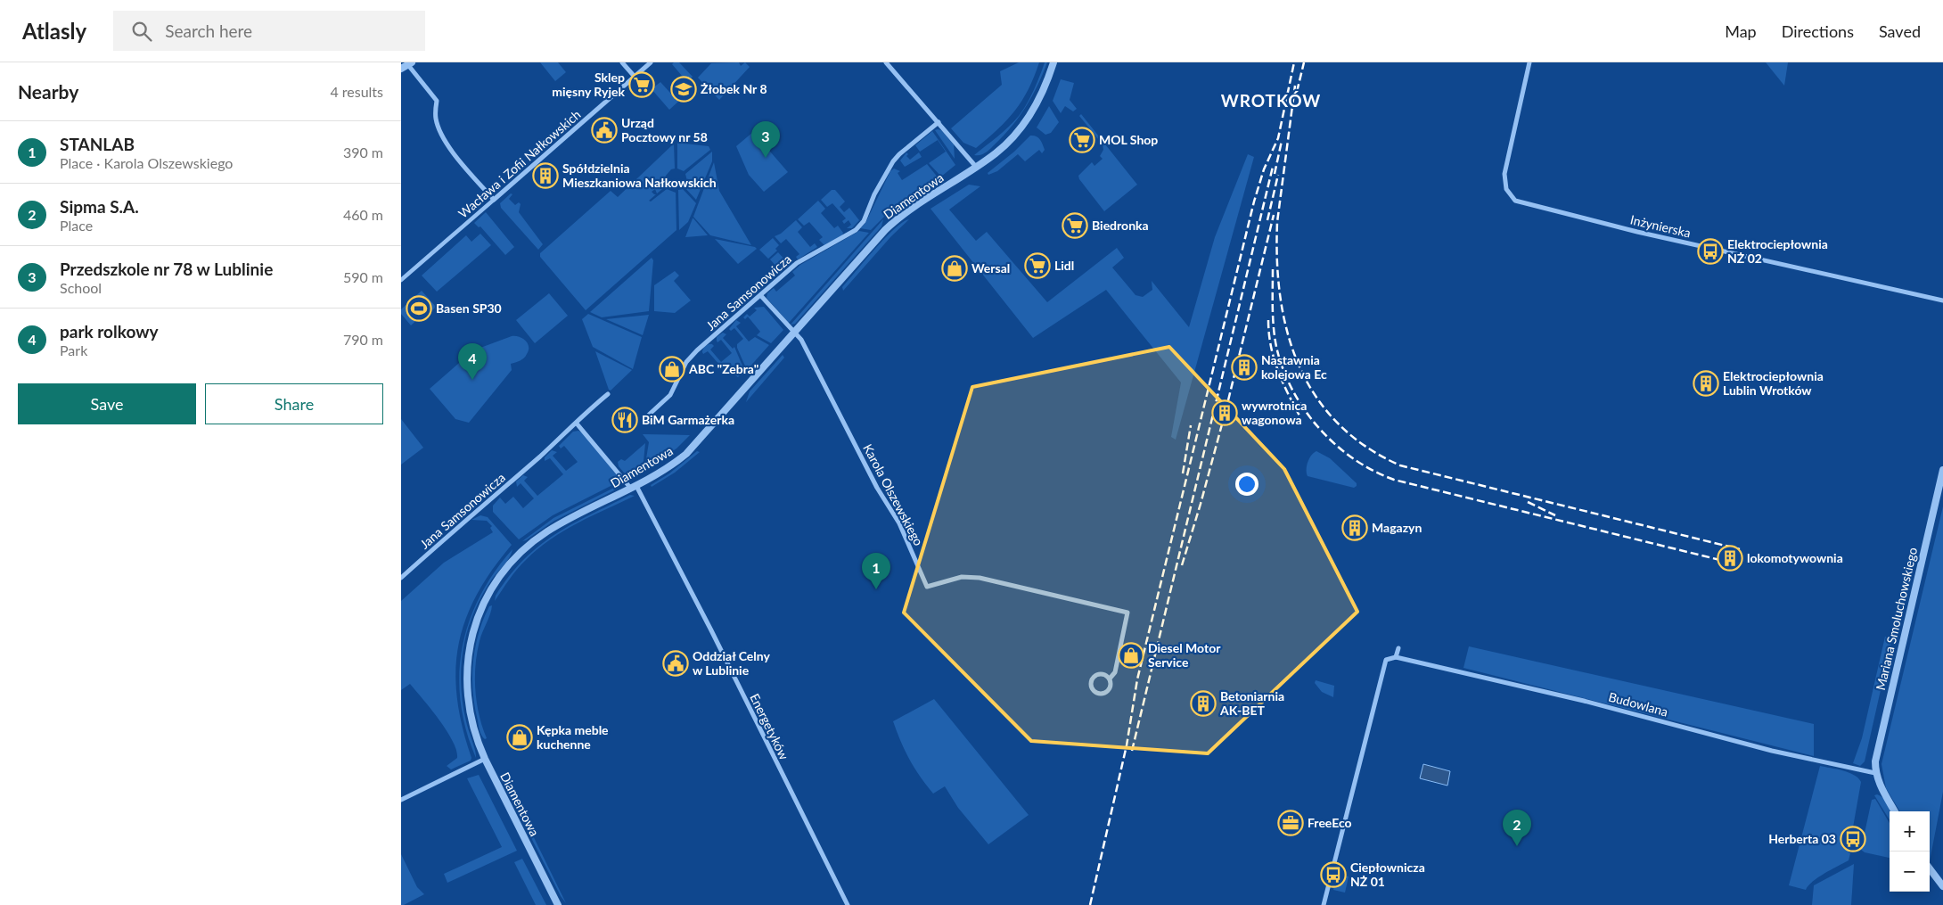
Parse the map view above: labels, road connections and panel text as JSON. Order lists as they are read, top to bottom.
{
  "streets": {
    "street": [
      "Wacława i Zofii Nałkowskich",
      "Diamentowa",
      "Inżynierska",
      "Jana Samsonowicza",
      "Karola Olszewskiego",
      "Mariana Smoluchowskiego",
      "Budowlana",
      "Energetyków"
    ]
  },
  "crossings": [
    ["Diamentowa", "Karola Olszewskiego"],
    ["Diamentowa", "Energetyków"],
    ["Jana Samsonowicza", "Energetyków"],
    ["Mariana Smoluchowskiego", "Budowlana"]
  ],
  "districts": ["WROTKÓW"],
  "places": {
    "supermarket": [
      "Sklep mięsny Ryjek",
      "MOL Shop",
      "Biedronka",
      "Lidl"
    ],
    "school or university": ["Żłobek Nr 8"],
    "public building": ["Urząd Pocztowy nr 58", "Oddział Celny w Lublinie"],
    "building": [
      "Spółdzielnia Mieszkaniowa Nałkowskich",
      "Nastawnia kolejowa Ec",
      "Elektrociepłownia Lublin Wrotków",
      "wywrotnica wagonowa",
      "Magazyn",
      "lokomotywownia",
      "Betoniarnia AK-BET"
    ],
    "bus stop": ["Elektrociepłownia NŻ 02", "Herberta 03", "Ciepłownicza NŻ 01"],
    "shop": [
      "Wersal",
      "ABC \"Zebra\"",
      "Diesel Motor Service",
      "Kępka meble kuchenne"
    ],
    "sports": ["Basen SP30"],
    "restaurant": ["BiM Garmażerka"],
    "office": ["FreeEco"]
  },
  "page": {
    "header": "Atlasly",
    "search": "Search here",
    "nav": ["Map", "Directions", "Saved"],
    "heading": ["Nearby", "4 results"],
    "list": [
      {
        "mark": "1",
        "name": "STANLAB",
        "note": "Place · Karola Olszewskiego",
        "value": "390 m"
      },
      {
        "mark": "2",
        "name": "Sipma S.A.",
        "note": "Place",
        "value": "460 m"
      },
      {
        "mark": "3",
        "name": "Przedszkole nr 78 w Lublinie",
        "note": "School",
        "value": "590 m"
      },
      {
        "mark": "4",
        "name": "park rolkowy",
        "note": "Park",
        "value": "790 m"
      }
    ],
    "pins": [
      "3",
      "4",
      "1",
      "2"
    ],
    "buttons": ["Save", "Share"],
    "map_buttons": ["+", "−"]
  }
}
